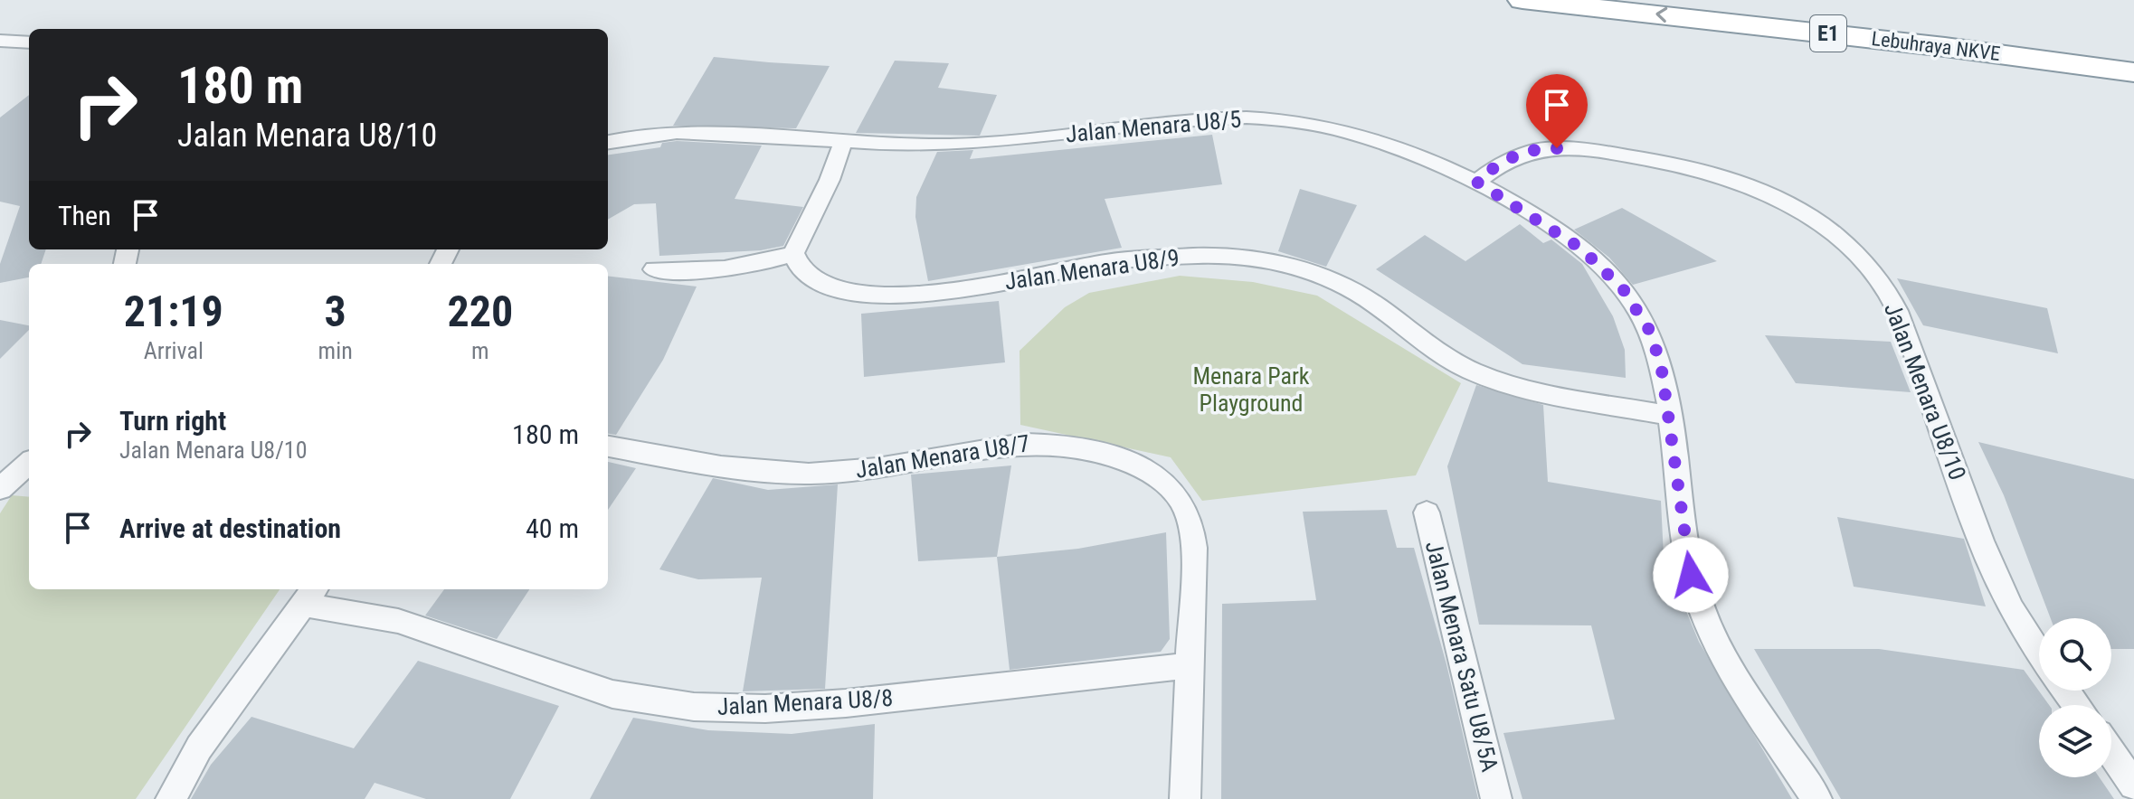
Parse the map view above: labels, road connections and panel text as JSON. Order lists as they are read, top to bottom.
{
  "streets": {
    "highway": ["E1", "Lebuhraya NKVE"],
    "street": [
      "Jalan Menara U8/5",
      "Jalan Menara U8/9",
      "Jalan Menara U8/10",
      "Jalan Menara U8/7",
      "Jalan Menara Satu U8/5A",
      "Jalan Menara U8/8"
    ]
  },
  "crossings": [
    ["Jalan Menara U8/5", "Jalan Menara U8/9"],
    ["Jalan Menara U8/5", "Jalan Menara U8/10"],
    ["Jalan Menara U8/7", "Jalan Menara U8/8"]
  ],
  "parks": ["Menara Park Playground"],
  "page": {
    "turn": ["180 m", "Jalan Menara U8/10"],
    "then": "Then",
    "eta": [
      "21:19",
      "Arrival",
      "3",
      "min",
      "220",
      "m"
    ],
    "list": [
      {
        "name": "Turn right",
        "note": "Jalan Menara U8/10",
        "value": "180 m"
      },
      {
        "name": "Arrive at destination",
        "value": "40 m"
      }
    ]
  }
}
